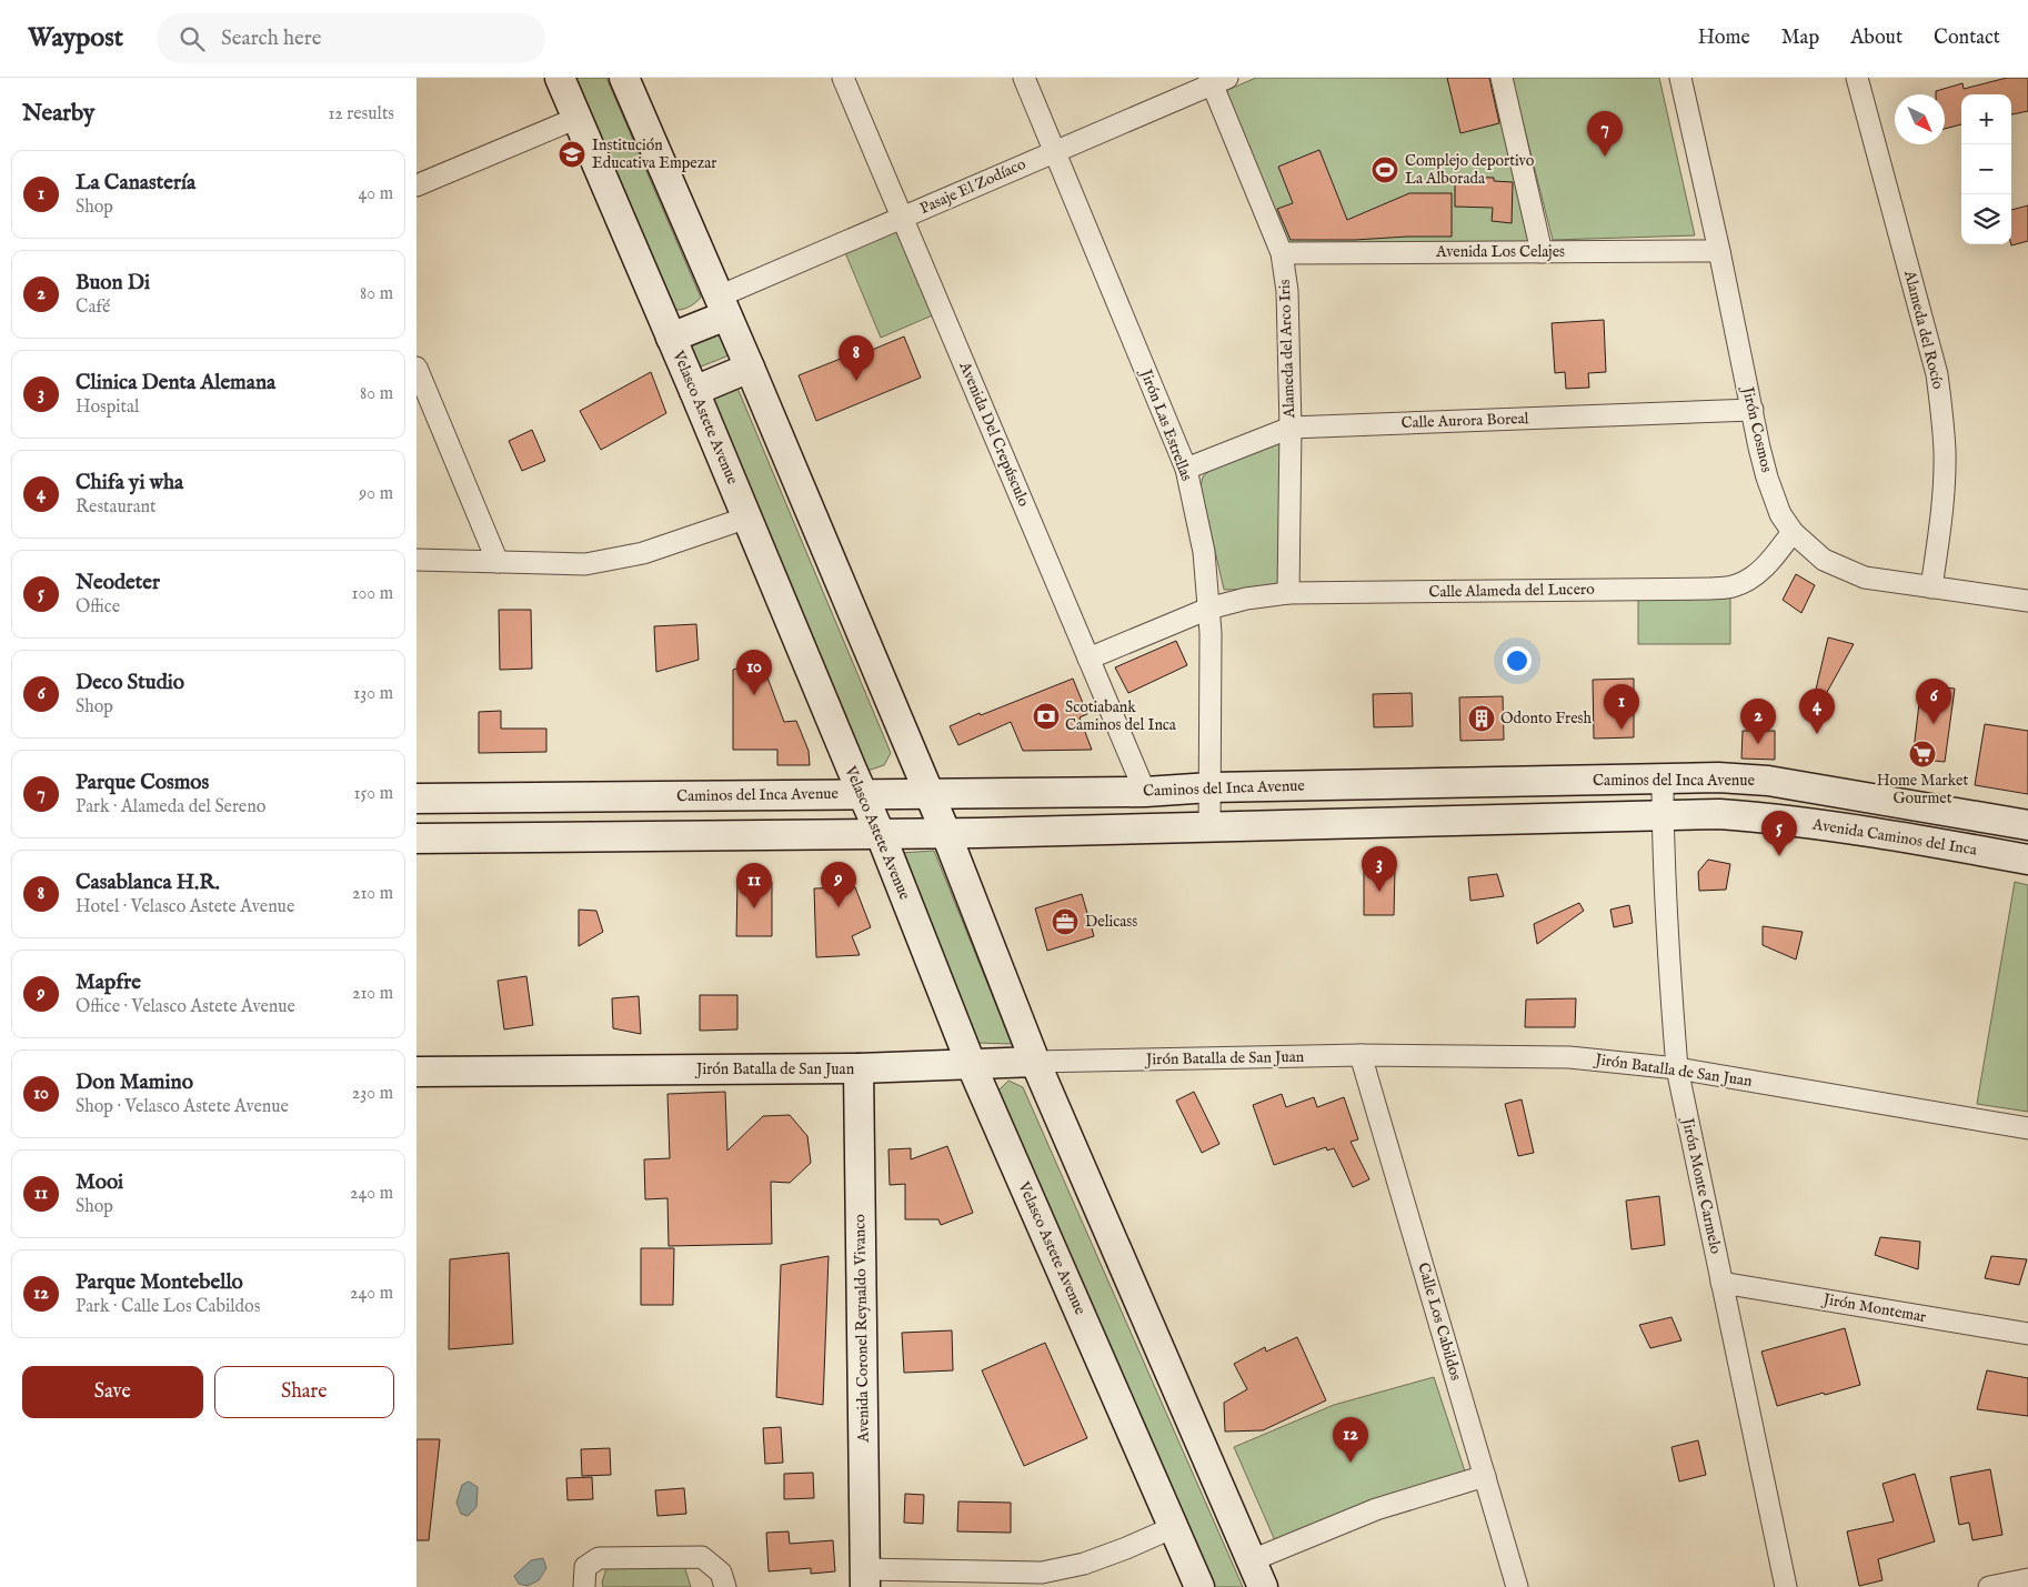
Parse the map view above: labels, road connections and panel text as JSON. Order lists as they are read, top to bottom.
{
  "streets": {
    "main road": [
      "Velasco Astete Avenue",
      "Caminos del Inca Avenue",
      "Avenida Caminos del Inca",
      "Jirón Batalla de San Juan",
      "Avenida Coronel Reynaldo Vivanco"
    ],
    "street": [
      "Pasaje El Zodíaco",
      "Avenida Los Celajes",
      "Alameda del Rocío",
      "Alameda del Arco Iris",
      "Calle Aurora Boreal",
      "Jirón Las Estrellas",
      "Jirón Cosmos",
      "Avenida Del Crepúsculo",
      "Calle Alameda del Lucero",
      "Jirón Monte Carmelo",
      "Jirón Montemar",
      "Calle Los Cabildos"
    ]
  },
  "crossings": [
    ["Pasaje El Zodíaco", "Alameda del Arco Iris"],
    ["Pasaje El Zodíaco", "Jirón Las Estrellas"],
    ["Pasaje El Zodíaco", "Avenida Del Crepúsculo"],
    ["Avenida Los Celajes", "Alameda del Arco Iris"],
    ["Avenida Los Celajes", "Jirón Cosmos"],
    ["Alameda del Rocío", "Jirón Cosmos"],
    ["Alameda del Arco Iris", "Calle Aurora Boreal"],
    ["Alameda del Arco Iris", "Calle Alameda del Lucero"],
    ["Velasco Astete Avenue", "Caminos del Inca Avenue"],
    ["Velasco Astete Avenue", "Jirón Batalla de San Juan"],
    ["Calle Aurora Boreal", "Jirón Las Estrellas"],
    ["Calle Aurora Boreal", "Jirón Cosmos"],
    ["Jirón Las Estrellas", "Calle Alameda del Lucero"],
    ["Jirón Las Estrellas", "Caminos del Inca Avenue"],
    ["Jirón Cosmos", "Calle Alameda del Lucero"],
    ["Avenida Del Crepúsculo", "Calle Alameda del Lucero"],
    ["Avenida Del Crepúsculo", "Caminos del Inca Avenue"],
    ["Caminos del Inca Avenue", "Jirón Monte Carmelo"],
    ["Avenida Caminos del Inca", "Jirón Monte Carmelo"],
    ["Jirón Batalla de San Juan", "Jirón Monte Carmelo"],
    ["Jirón Batalla de San Juan", "Calle Los Cabildos"],
    ["Jirón Batalla de San Juan", "Avenida Coronel Reynaldo Vivanco"],
    ["Jirón Monte Carmelo", "Jirón Montemar"]
  ],
  "places": {
    "school or university": ["Institución Educativa Empezar"],
    "sports": ["Complejo deportivo La Alborada"],
    "bank": ["Scotiabank Caminos del Inca"],
    "building": ["Odonto Fresh"],
    "supermarket": ["Home Market Gourmet"],
    "office": ["Delicass"]
  },
  "north": "bottom right",
  "page": {
    "header": "Waypost",
    "search": "Search here",
    "nav": [
      "Home",
      "Map",
      "About",
      "Contact"
    ],
    "heading": ["Nearby", "12 results"],
    "map_buttons": ["+", "−"],
    "pins": [
      "7",
      "8",
      "10",
      "6",
      "1",
      "4",
      "2",
      "5",
      "3",
      "9",
      "11",
      "12"
    ],
    "list": [
      {
        "mark": "1",
        "name": "La Canastería",
        "note": "Shop",
        "value": "40 m"
      },
      {
        "mark": "2",
        "name": "Buon Di",
        "note": "Café",
        "value": "80 m"
      },
      {
        "mark": "3",
        "name": "Clinica Denta Alemana",
        "note": "Hospital",
        "value": "80 m"
      },
      {
        "mark": "4",
        "name": "Chifa yi wha",
        "note": "Restaurant",
        "value": "90 m"
      },
      {
        "mark": "5",
        "name": "Neodeter",
        "note": "Office",
        "value": "100 m"
      },
      {
        "mark": "6",
        "name": "Deco Studio",
        "note": "Shop",
        "value": "130 m"
      },
      {
        "mark": "7",
        "name": "Parque Cosmos",
        "note": "Park · Alameda del Sereno",
        "value": "150 m"
      },
      {
        "mark": "8",
        "name": "Casablanca H.R.",
        "note": "Hotel · Velasco Astete Avenue",
        "value": "210 m"
      },
      {
        "mark": "9",
        "name": "Mapfre",
        "note": "Office · Velasco Astete Avenue",
        "value": "210 m"
      },
      {
        "mark": "10",
        "name": "Don Mamino",
        "note": "Shop · Velasco Astete Avenue",
        "value": "230 m"
      },
      {
        "mark": "11",
        "name": "Mooi",
        "note": "Shop",
        "value": "240 m"
      },
      {
        "mark": "12",
        "name": "Parque Montebello",
        "note": "Park · Calle Los Cabildos",
        "value": "240 m"
      }
    ],
    "buttons": ["Save", "Share"]
  }
}
